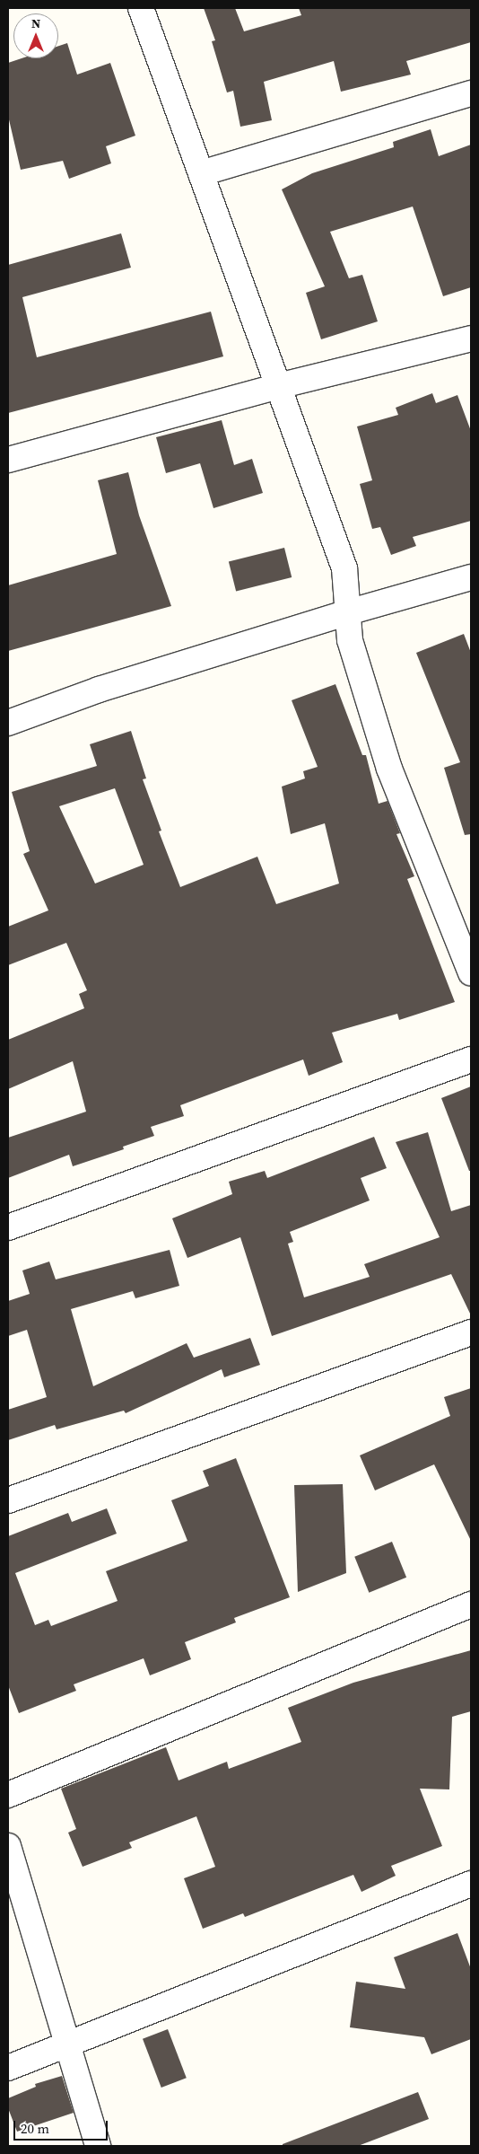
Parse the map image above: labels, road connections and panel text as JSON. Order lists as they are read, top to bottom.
{
  "scale_bar": "20 m",
  "north": "top"
}
